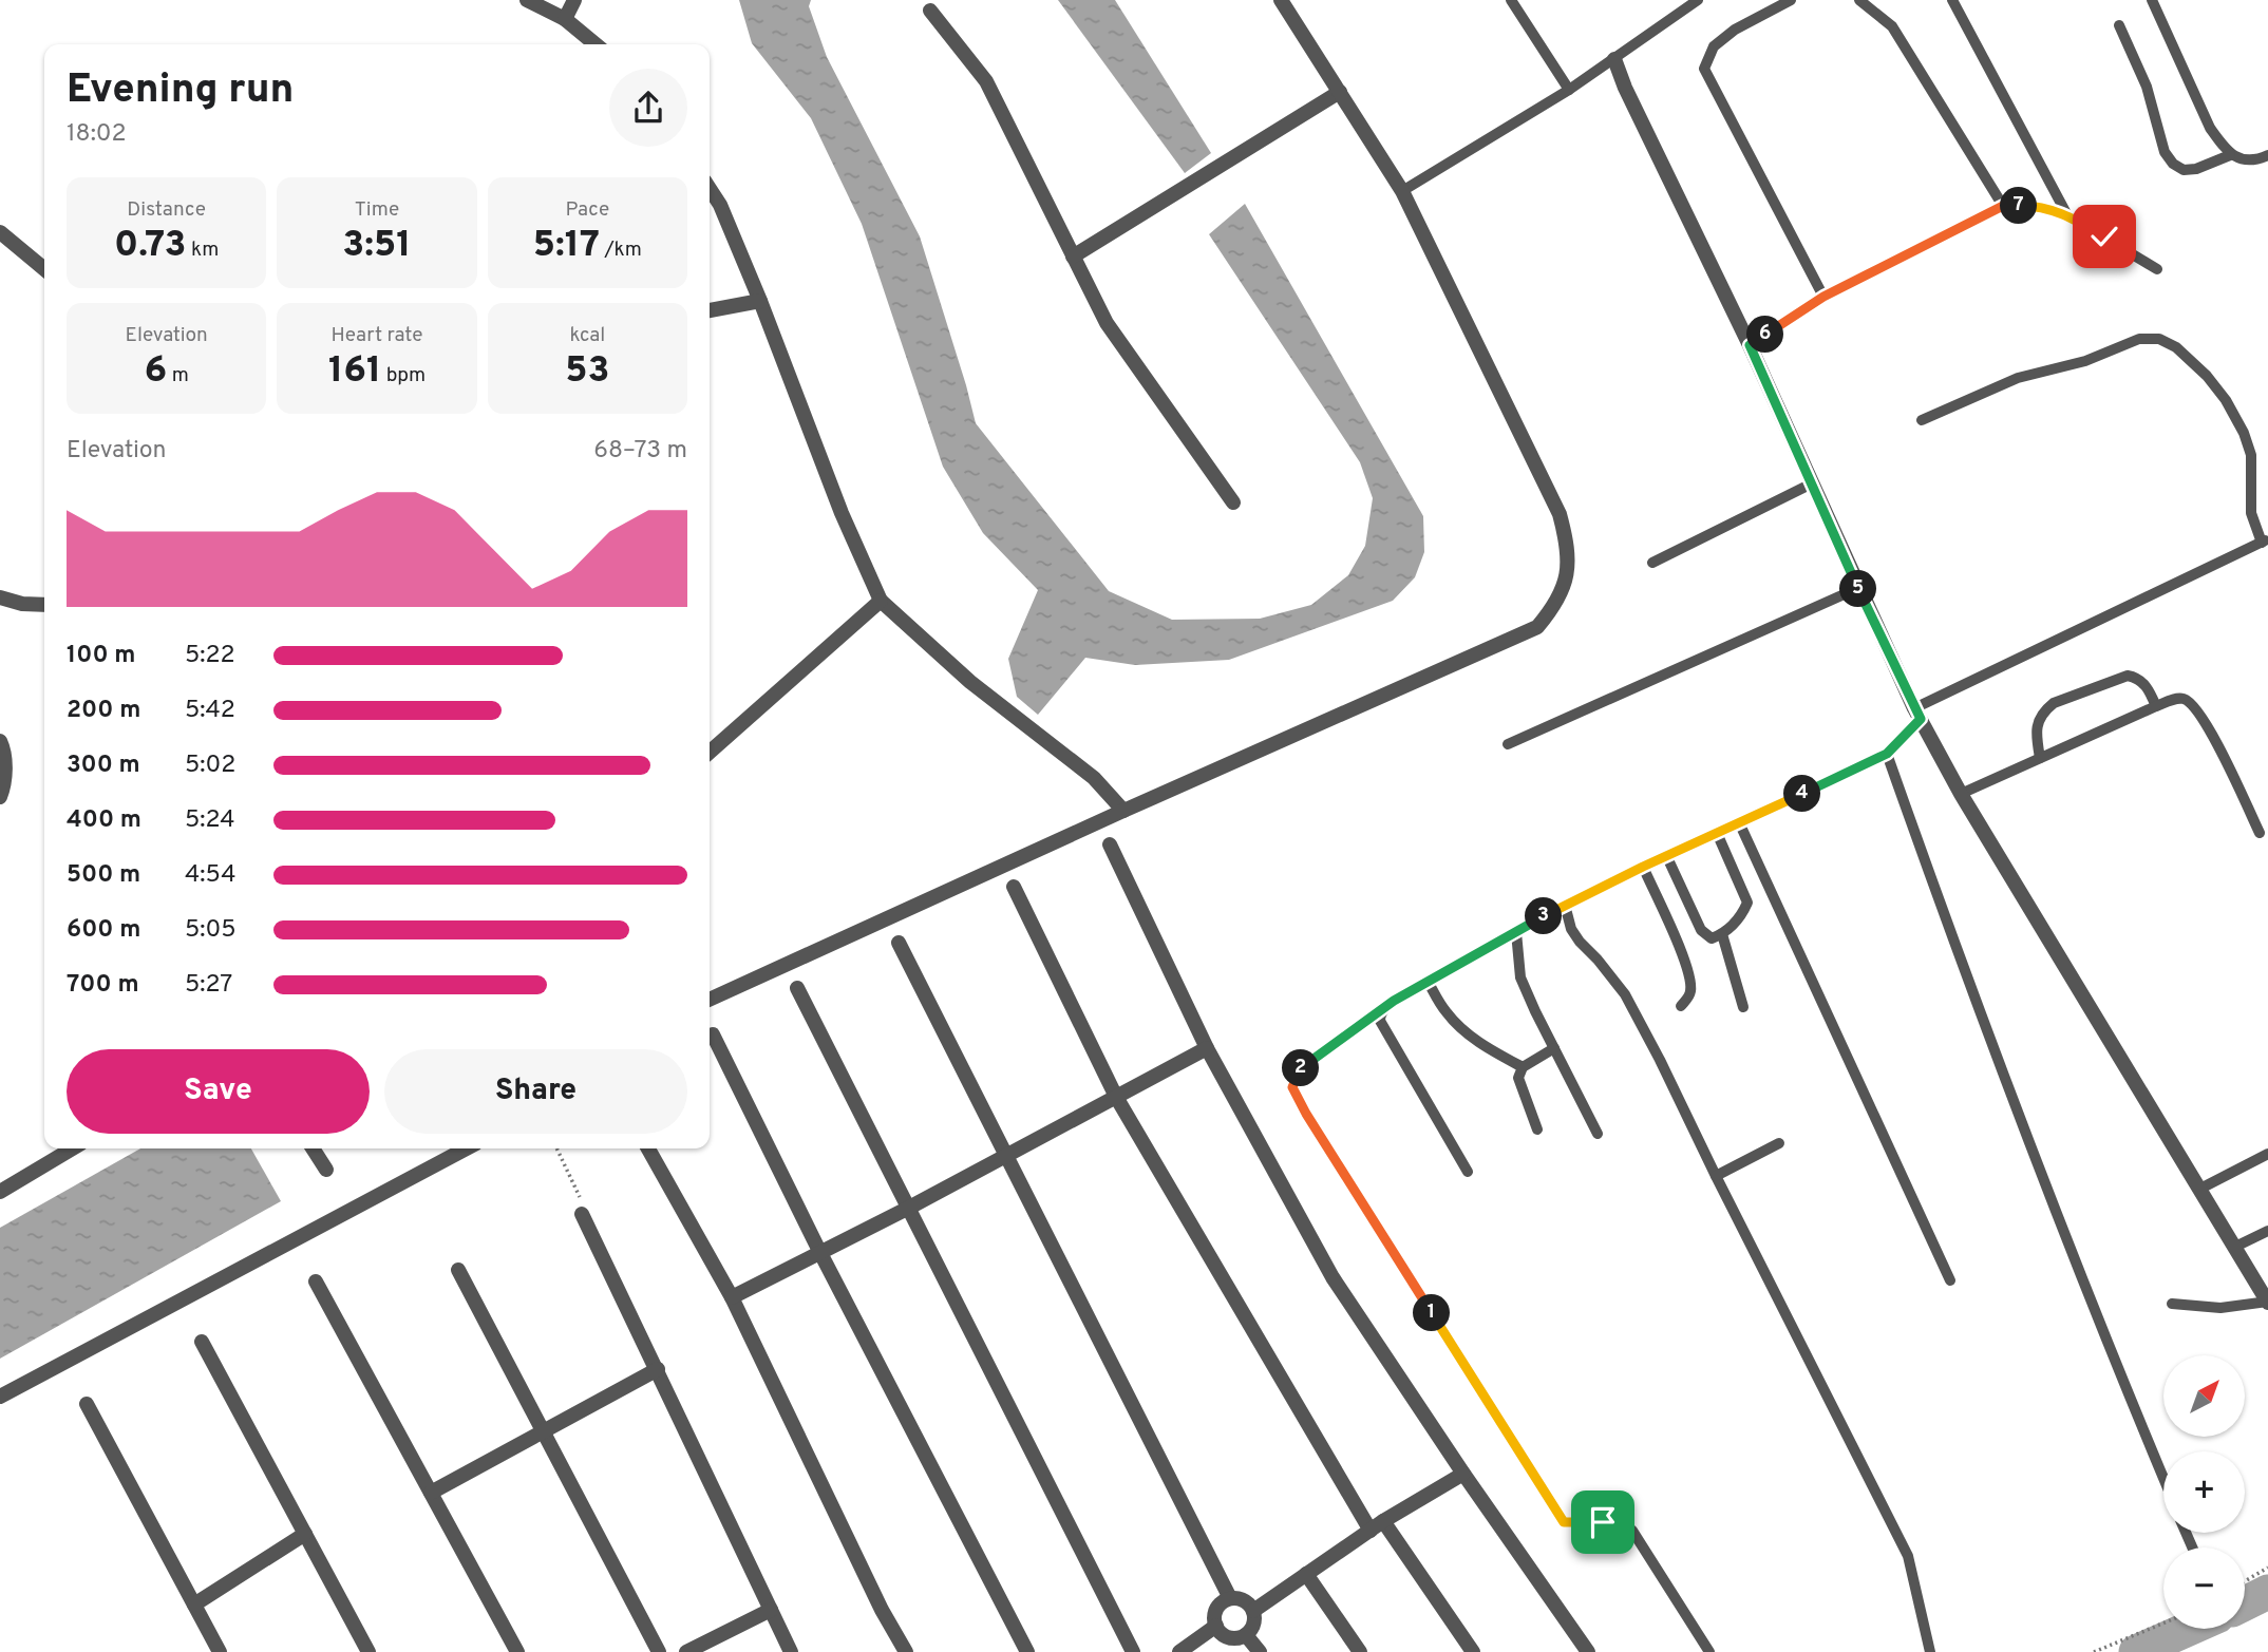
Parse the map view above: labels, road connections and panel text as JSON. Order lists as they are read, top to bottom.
{
  "north": "top right",
  "page": {
    "heading": ["Evening run", "18:02"],
    "stats": [
      ["Distance", "0.73 km"],
      ["Time", "3:51"],
      ["Pace", "5:17 /km"],
      ["Elevation", "6 m"],
      ["Heart rate", "161 bpm"],
      ["kcal", "53"]
    ],
    "pins": [
      "7",
      "6",
      "5",
      "4",
      "3",
      "2",
      "1"
    ],
    "chart": ["Elevation", "68–73 m"],
    "list": [
      {
        "name": "100 m",
        "note": "5:22"
      },
      {
        "name": "200 m",
        "note": "5:42"
      },
      {
        "name": "300 m",
        "note": "5:02"
      },
      {
        "name": "400 m",
        "note": "5:24"
      },
      {
        "name": "500 m",
        "note": "4:54"
      },
      {
        "name": "600 m",
        "note": "5:05"
      },
      {
        "name": "700 m",
        "note": "5:27"
      }
    ],
    "buttons": ["Save", "Share"],
    "map_buttons": ["+", "−"]
  }
}
